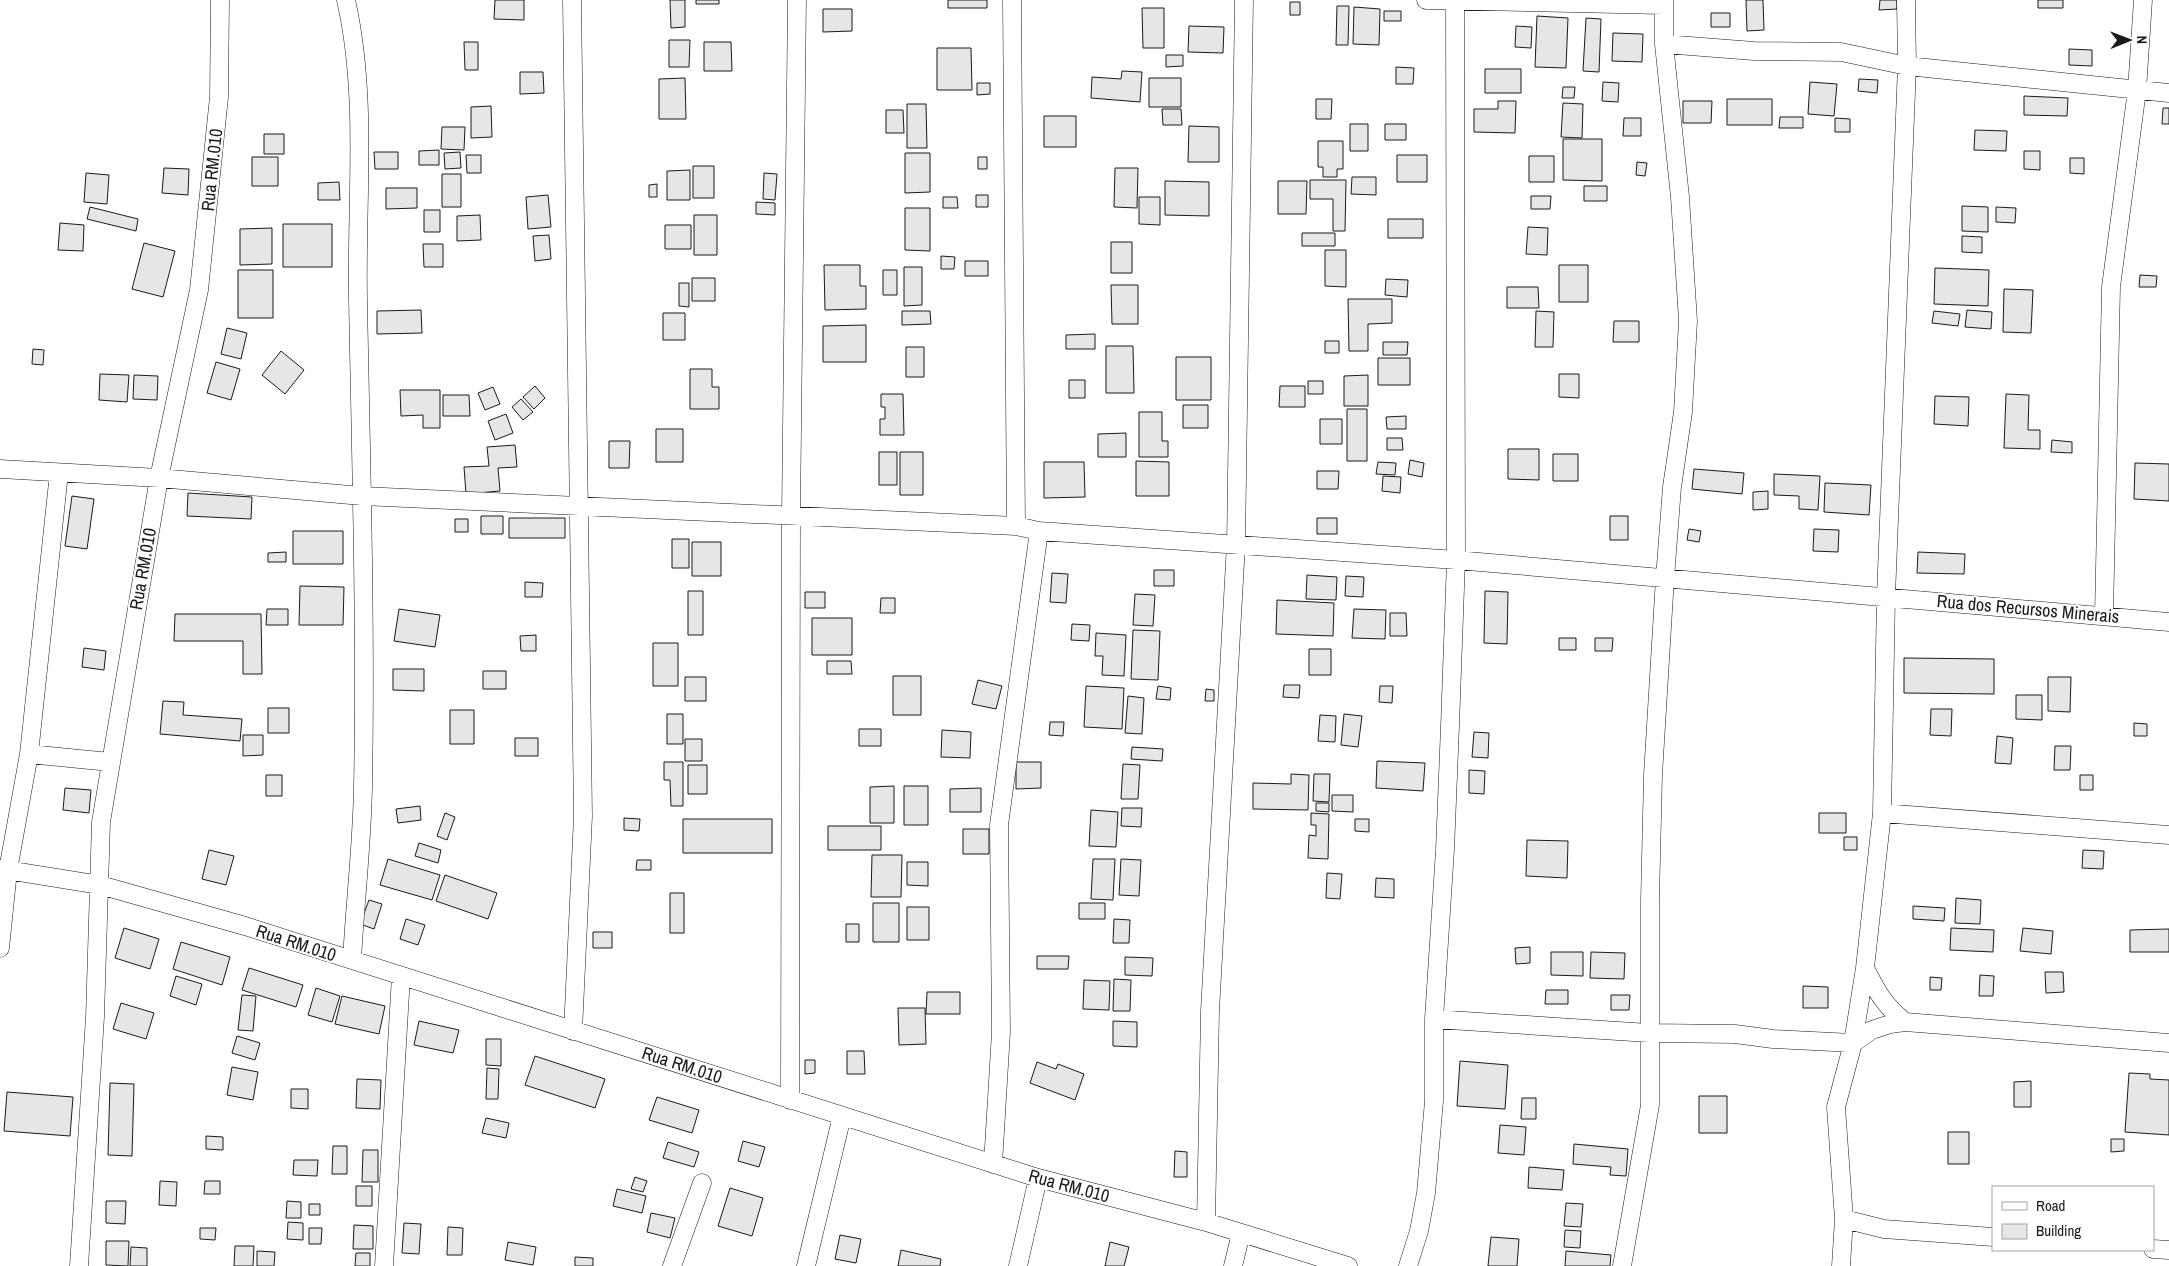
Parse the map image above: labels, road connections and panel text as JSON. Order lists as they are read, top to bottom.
{
  "streets": {
    "street": ["Rua RM.010", "Rua dos Recursos Minerais"]
  },
  "crossings": [
    ["Rua RM.010", "Rua dos Recursos Minerais"]
  ],
  "legend": ["Road", "Building"],
  "north": "right"
}
